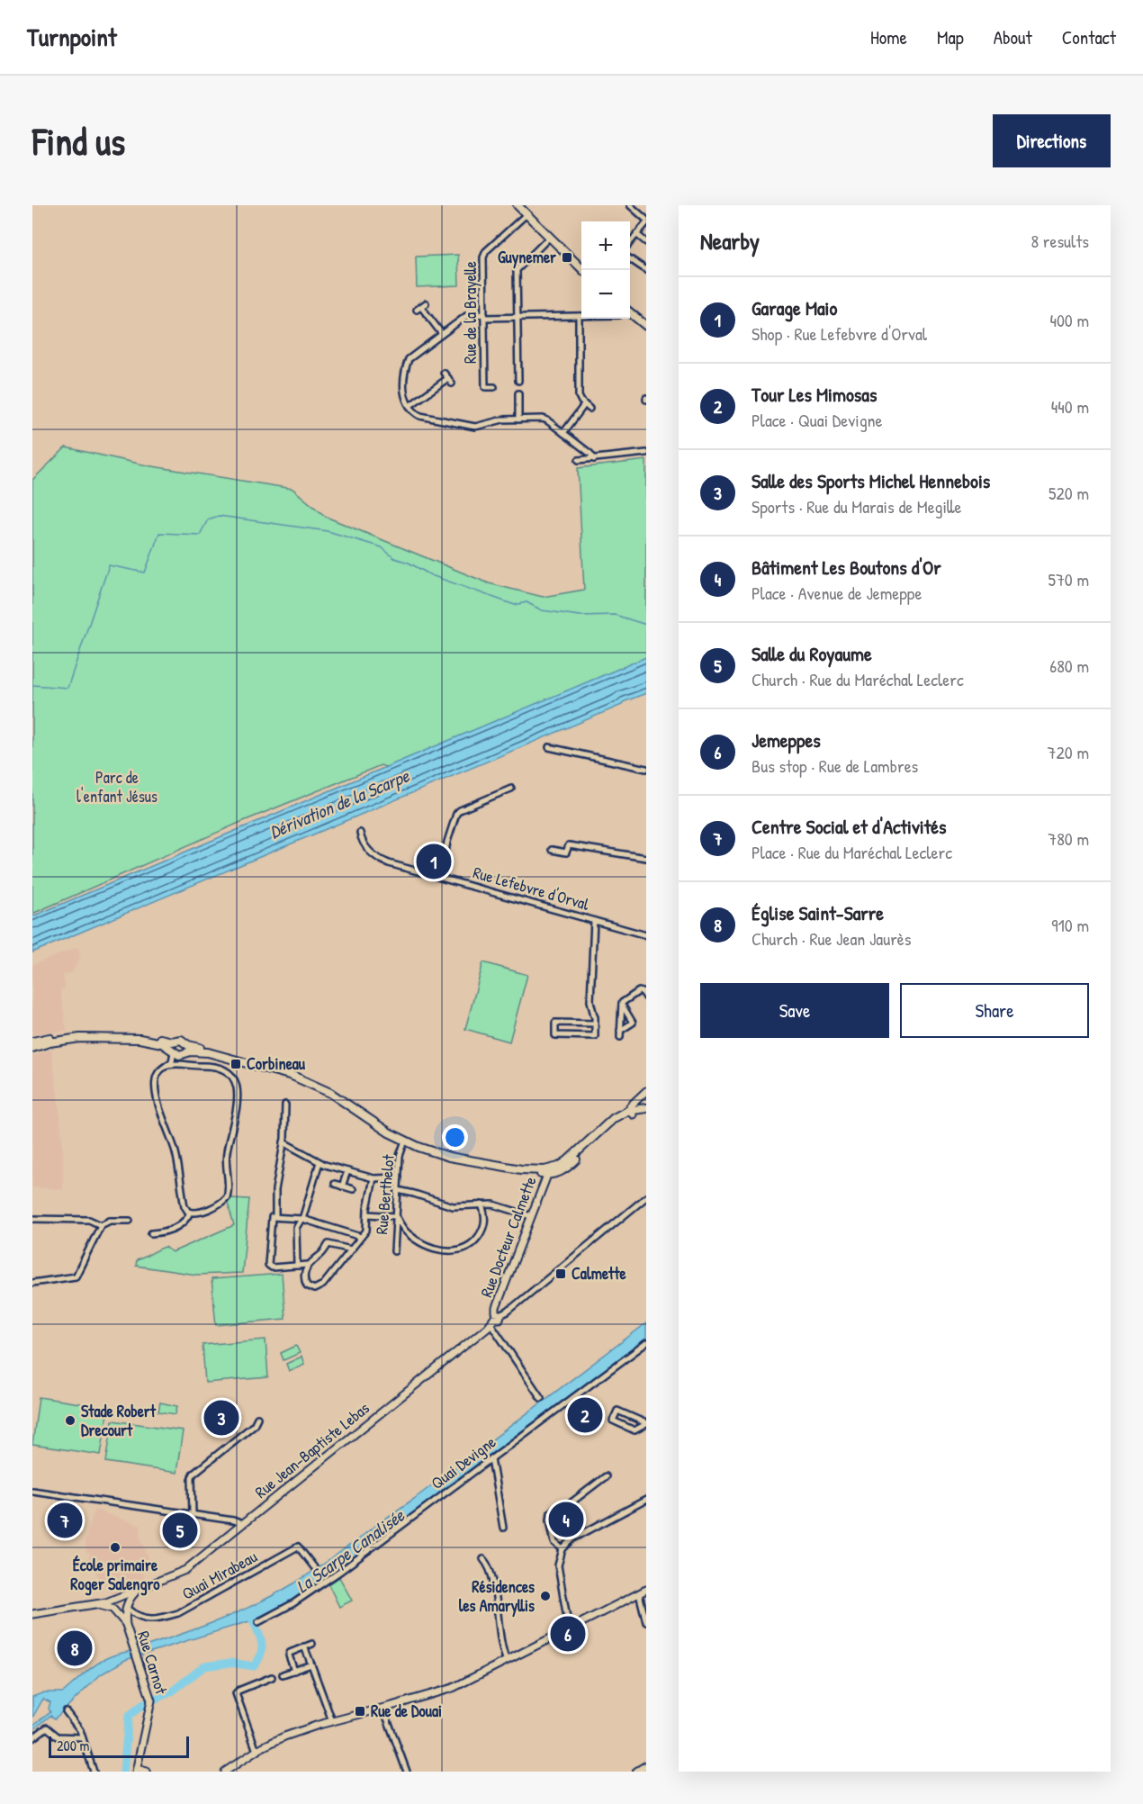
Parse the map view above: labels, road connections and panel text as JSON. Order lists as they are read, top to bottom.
{
  "streets": {
    "street": [
      "Rue de la Brayelle",
      "Rue Lefebvre d'Orval",
      "Rue Berthelot",
      "Rue Docteur Calmette",
      "Rue Jean-Baptiste Lebas",
      "Quai Devigne",
      "Quai Mirabeau",
      "Rue Carnot"
    ]
  },
  "crossings": [
    ["Rue Docteur Calmette", "Rue Jean-Baptiste Lebas"],
    ["Rue Jean-Baptiste Lebas", "Quai Mirabeau"],
    ["Rue Jean-Baptiste Lebas", "Rue Carnot"],
    ["Quai Mirabeau", "Rue Carnot"]
  ],
  "water": ["Dérivation de la Scarpe", "La Scarpe Canalisée"],
  "parks": ["Parc de l'enfant Jésus"],
  "places": {
    "transit": [
      "Guynemer",
      "Corbineau",
      "Calmette",
      "Rue de Douai"
    ],
    "other": ["Stade Robert Drecourt", "École primaire Roger Salengro", "Résidences les Amaryllis"]
  },
  "scale_bar": "200 m",
  "page": {
    "header": "Turnpoint",
    "nav": [
      "Home",
      "Map",
      "About",
      "Contact"
    ],
    "buttons": [
      "Directions",
      ["Save", "Share"]
    ],
    "title": "Find us",
    "heading": ["Nearby", "8 results"],
    "map_buttons": ["+", "−"],
    "list": [
      {
        "mark": "1",
        "name": "Garage Maio",
        "note": "Shop · Rue Lefebvre d'Orval",
        "value": "400 m"
      },
      {
        "mark": "2",
        "name": "Tour Les Mimosas",
        "note": "Place · Quai Devigne",
        "value": "440 m"
      },
      {
        "mark": "3",
        "name": "Salle des Sports Michel Hennebois",
        "note": "Sports · Rue du Marais de Megille",
        "value": "520 m"
      },
      {
        "mark": "4",
        "name": "Bâtiment Les Boutons d'Or",
        "note": "Place · Avenue de Jemeppe",
        "value": "570 m"
      },
      {
        "mark": "5",
        "name": "Salle du Royaume",
        "note": "Church · Rue du Maréchal Leclerc",
        "value": "680 m"
      },
      {
        "mark": "6",
        "name": "Jemeppes",
        "note": "Bus stop · Rue de Lambres",
        "value": "720 m"
      },
      {
        "mark": "7",
        "name": "Centre Social et d'Activités",
        "note": "Place · Rue du Maréchal Leclerc",
        "value": "780 m"
      },
      {
        "mark": "8",
        "name": "Église Saint-Sarre",
        "note": "Church · Rue Jean Jaurès",
        "value": "910 m"
      }
    ],
    "pins": [
      "1",
      "2",
      "3",
      "4",
      "7",
      "5",
      "6",
      "8"
    ],
    "scale": "200 m"
  }
}
